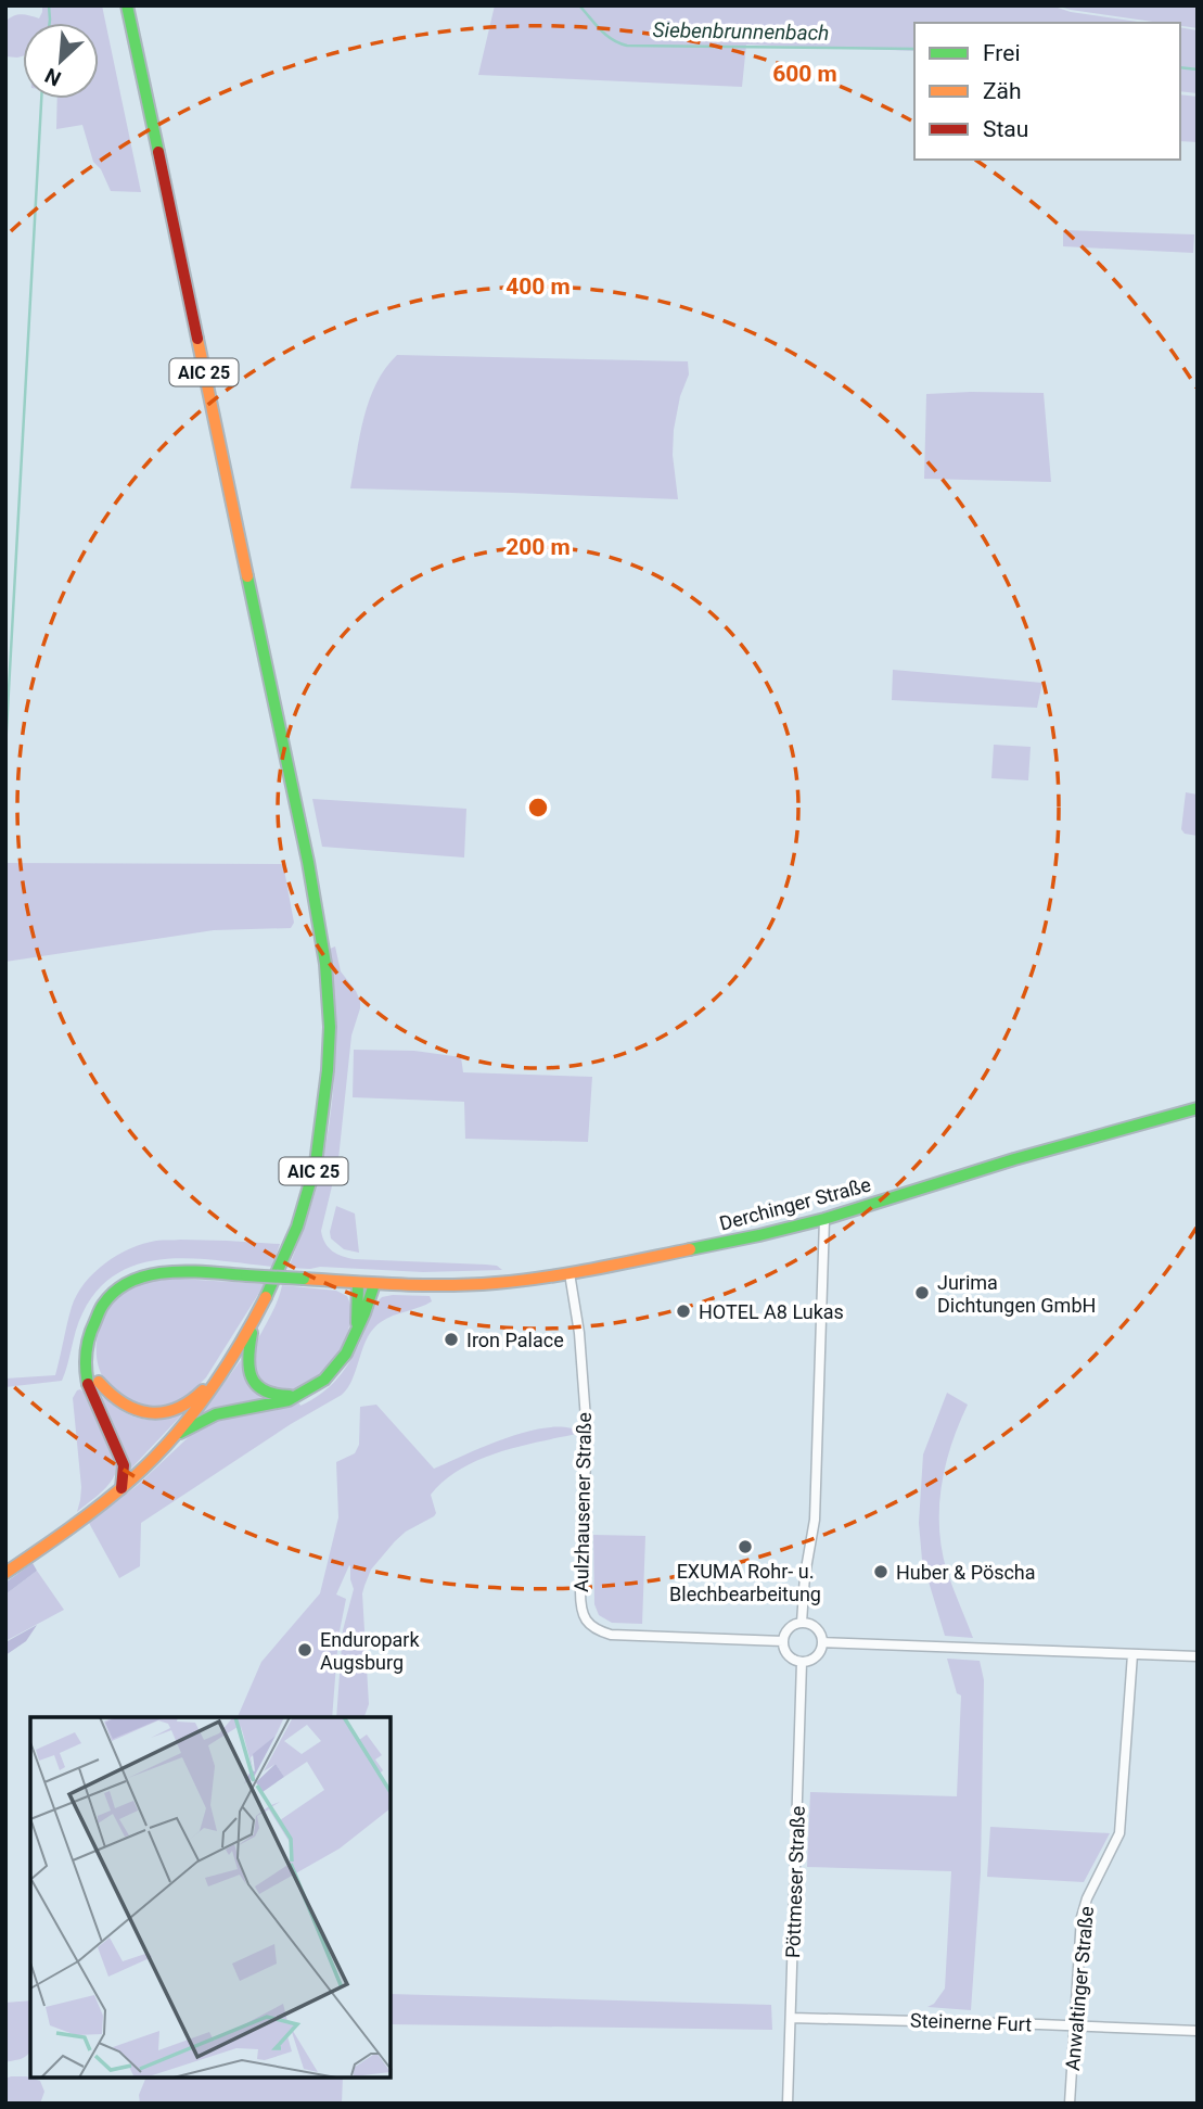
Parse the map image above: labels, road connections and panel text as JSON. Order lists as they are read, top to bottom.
{
  "streets": {
    "main road": ["AIC 25", "Derchinger Straße"],
    "street": [
      "Aulzhausener Straße",
      "Pöttmeser Straße",
      "Anwaltinger Straße",
      "Steinerne Furt"
    ]
  },
  "crossings": [
    ["Derchinger Straße", "Aulzhausener Straße"],
    ["Aulzhausener Straße", "Pöttmeser Straße"],
    ["Pöttmeser Straße", "Steinerne Furt"],
    ["Anwaltinger Straße", "Steinerne Furt"]
  ],
  "water": ["Siebenbrunnenbach"],
  "places": [
    "Jurima Dichtungen GmbH",
    "HOTEL A8 Lukas",
    "Iron Palace",
    "EXUMA Rohr- u. Blechbearbeitung",
    "Huber & Pöscha",
    "Enduropark Augsburg"
  ],
  "legend": ["Frei", "Zäh", "Stau"],
  "north": "bottom left",
  "rings": ["600 m", "400 m", "200 m"]
}
